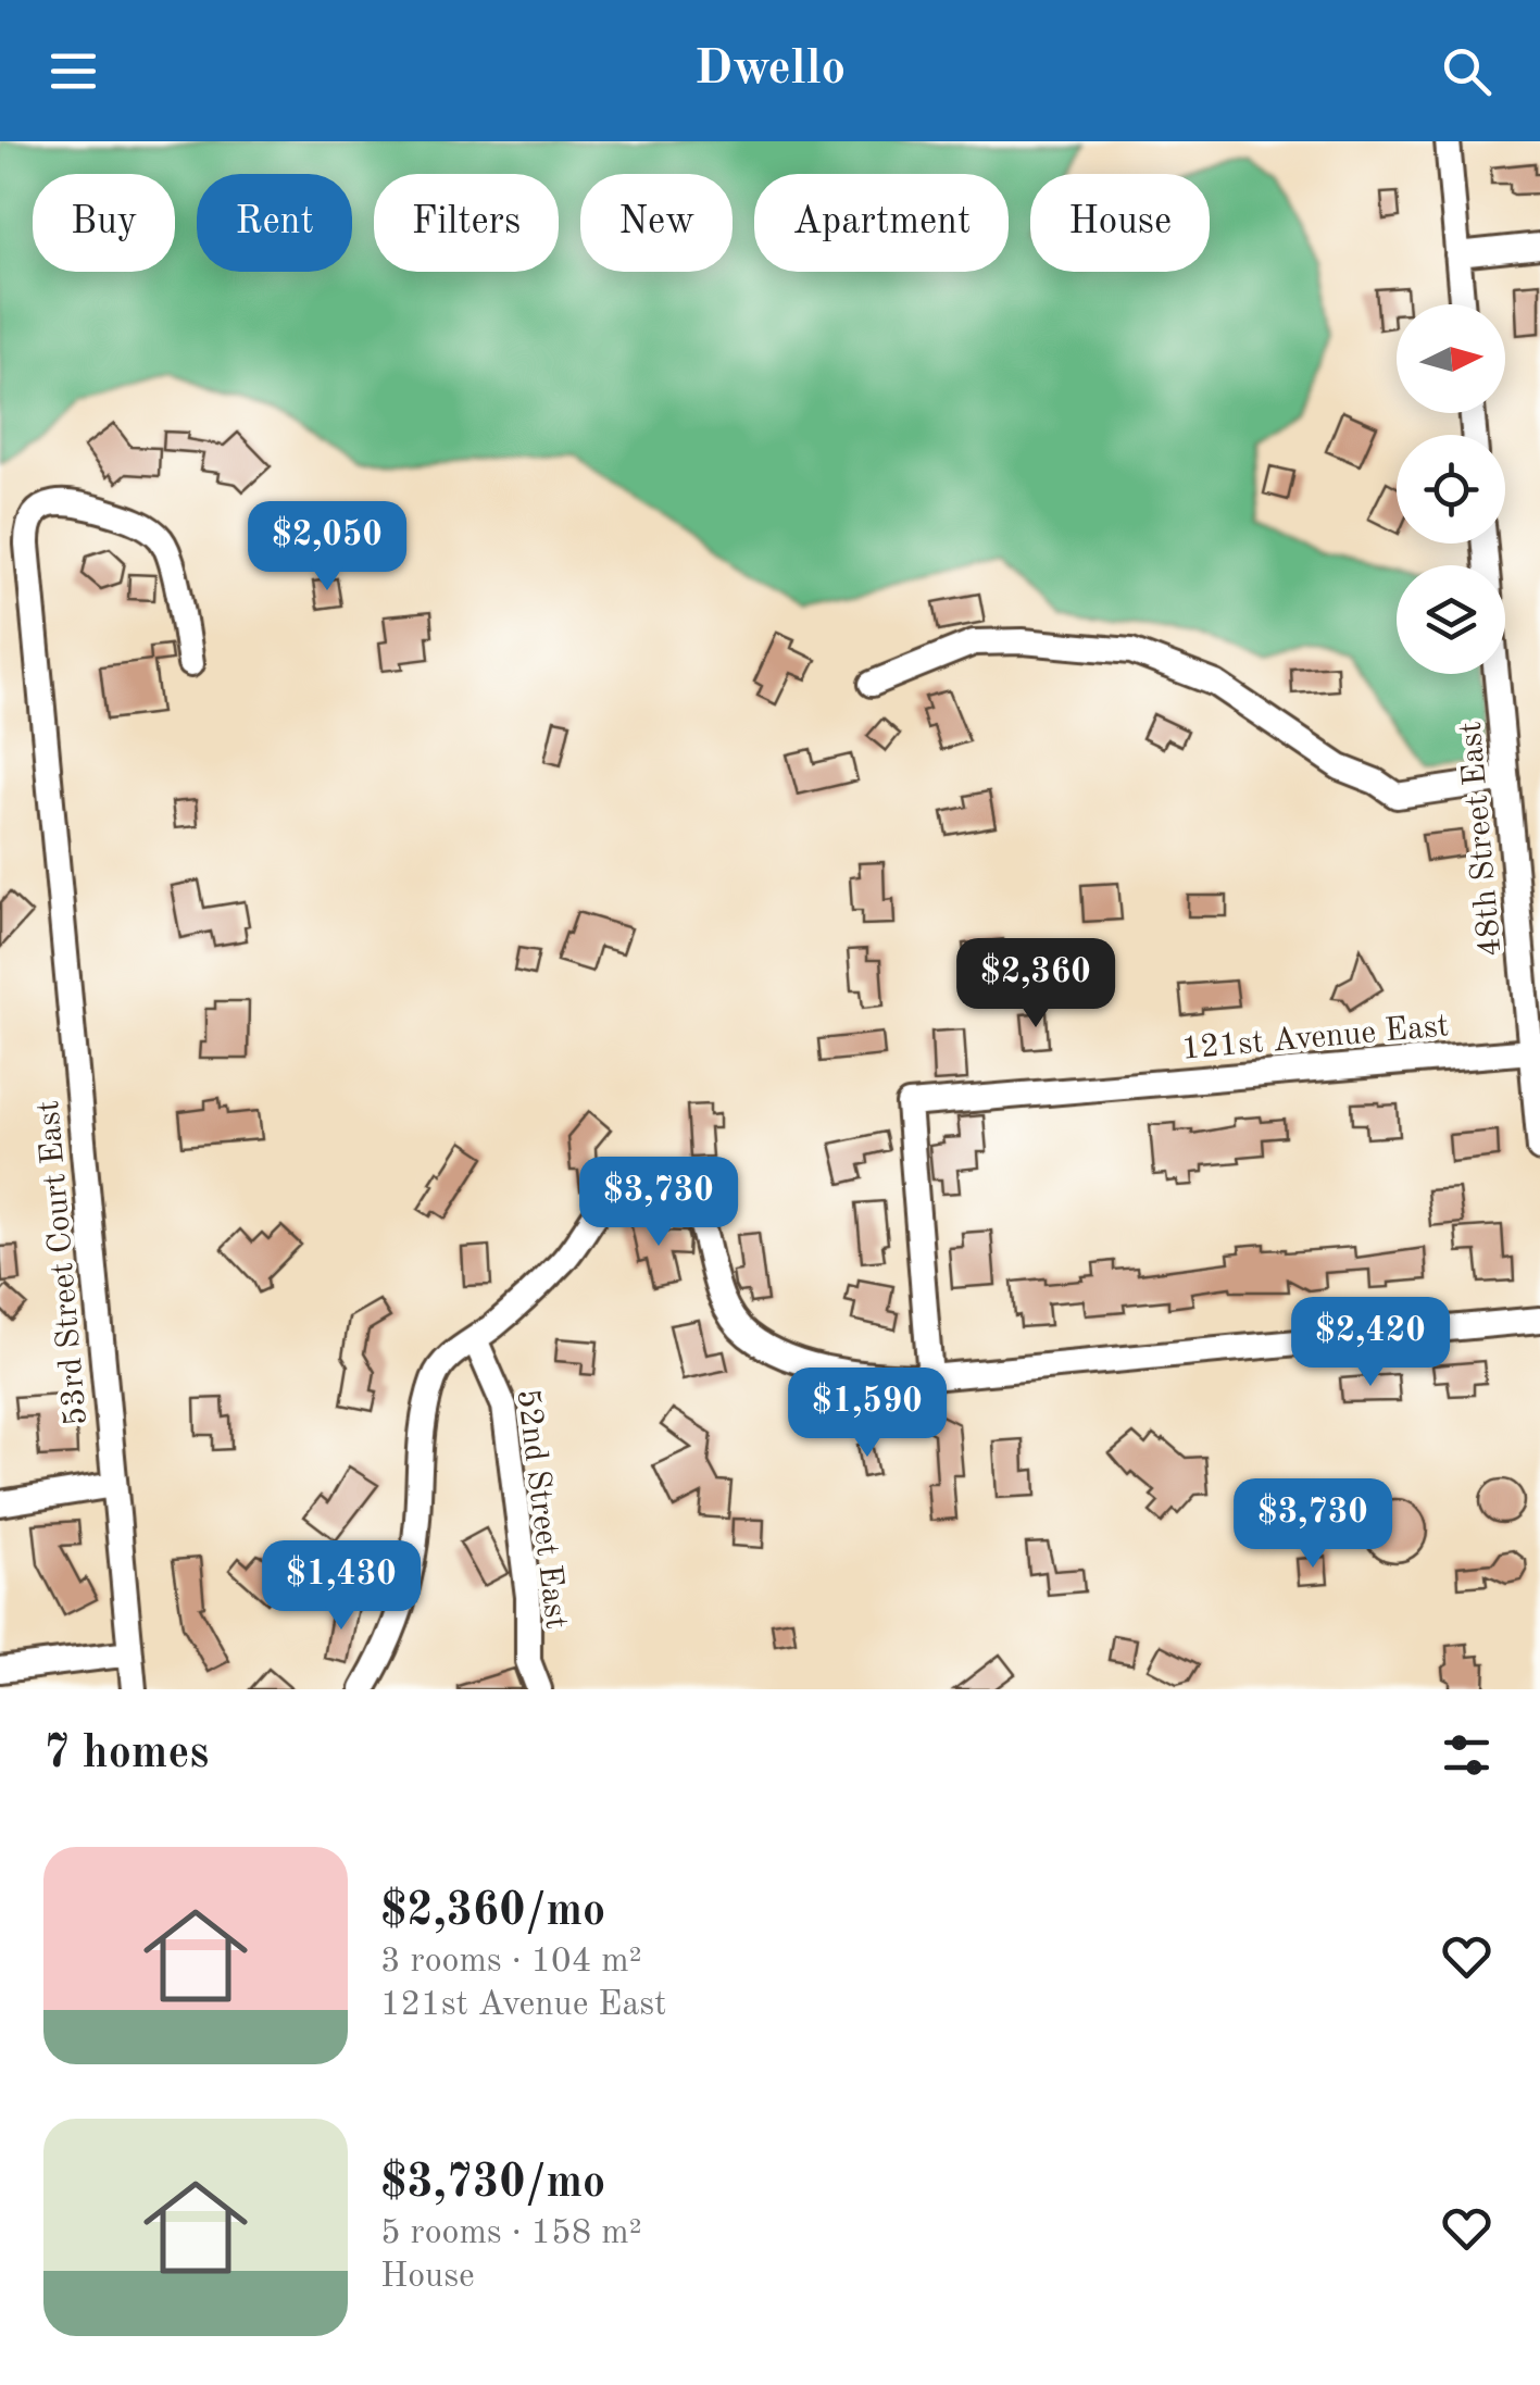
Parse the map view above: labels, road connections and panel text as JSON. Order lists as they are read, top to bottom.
{
  "streets": {
    "street": [
      "48th Street East",
      "121st Avenue East",
      "53rd Street Court East",
      "52nd Street East"
    ]
  },
  "crossings": [
    ["48th Street East", "121st Avenue East"]
  ],
  "north": "right",
  "page": {
    "header": "Dwello",
    "chip": [
      "Buy",
      "Rent",
      "Filters",
      "New",
      "Apartment",
      "House"
    ],
    "price": [
      "$2,050",
      "$2,360",
      "$3,730",
      "$2,420",
      "$1,590",
      "$3,730",
      "$1,430"
    ],
    "heading": "7 homes",
    "list": [
      {
        "name": "$2,360/mo",
        "note": "3 rooms · 104 m² · 121st Avenue East"
      },
      {
        "name": "$3,730/mo",
        "note": "5 rooms · 158 m² · House"
      }
    ]
  }
}
